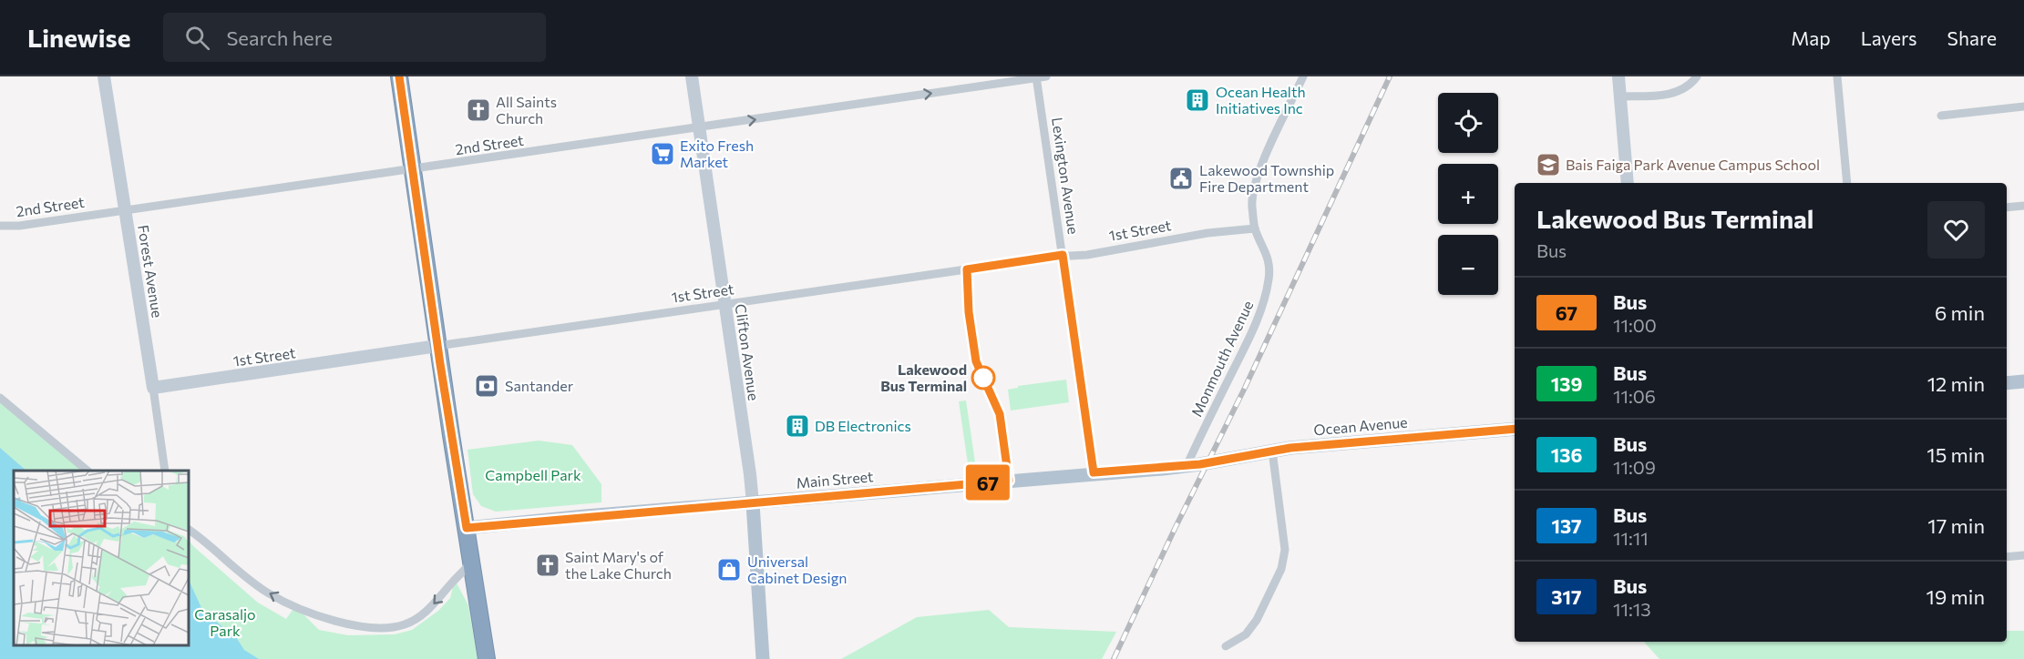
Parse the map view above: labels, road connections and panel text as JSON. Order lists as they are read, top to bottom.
{
  "streets": {
    "main road": ["Ocean Avenue", "Main Street"],
    "street": [
      "2nd Street",
      "Lexington Avenue",
      "1st Street",
      "Forest Avenue",
      "Clifton Avenue",
      "Monmouth Avenue"
    ]
  },
  "crossings": [
    ["2nd Street", "Lexington Avenue"],
    ["2nd Street", "Forest Avenue"],
    ["2nd Street", "Clifton Avenue"],
    ["Lexington Avenue", "1st Street"],
    ["Lexington Avenue", "Main Street"],
    ["1st Street", "Forest Avenue"],
    ["1st Street", "Clifton Avenue"],
    ["1st Street", "Monmouth Avenue"],
    ["Clifton Avenue", "Main Street"],
    ["Monmouth Avenue", "Main Street"],
    ["Ocean Avenue", "Main Street"]
  ],
  "parks": ["Campbell Park", "Carasaljo Park"],
  "places": {
    "building": ["Ocean Health Initiatives Inc", "DB Electronics"],
    "church": ["All Saints Church", "Saint Mary's of the Lake Church"],
    "supermarket": ["Exito Fresh Market"],
    "school or university": ["Bais Faiga Park Avenue Campus School"],
    "public building": ["Lakewood Township Fire Department"],
    "other": ["Lakewood Bus Terminal"],
    "bank": ["Santander"],
    "shop": ["Universal Cabinet Design"]
  },
  "lines": ["bus line 67"],
  "page": {
    "header": "Linewise",
    "search": "Search here",
    "nav": ["Map", "Layers", "Share"],
    "on_map": "67",
    "map_buttons": ["+", "−"],
    "heading": ["Lakewood Bus Terminal", "Bus"],
    "list": [
      {
        "mark": "67",
        "name": "Bus",
        "note": "11:00",
        "value": "6 min"
      },
      {
        "mark": "139",
        "name": "Bus",
        "note": "11:06",
        "value": "12 min"
      },
      {
        "mark": "136",
        "name": "Bus",
        "note": "11:09",
        "value": "15 min"
      },
      {
        "mark": "137",
        "name": "Bus",
        "note": "11:11",
        "value": "17 min"
      },
      {
        "mark": "317",
        "name": "Bus",
        "note": "11:13",
        "value": "19 min"
      }
    ]
  }
}
